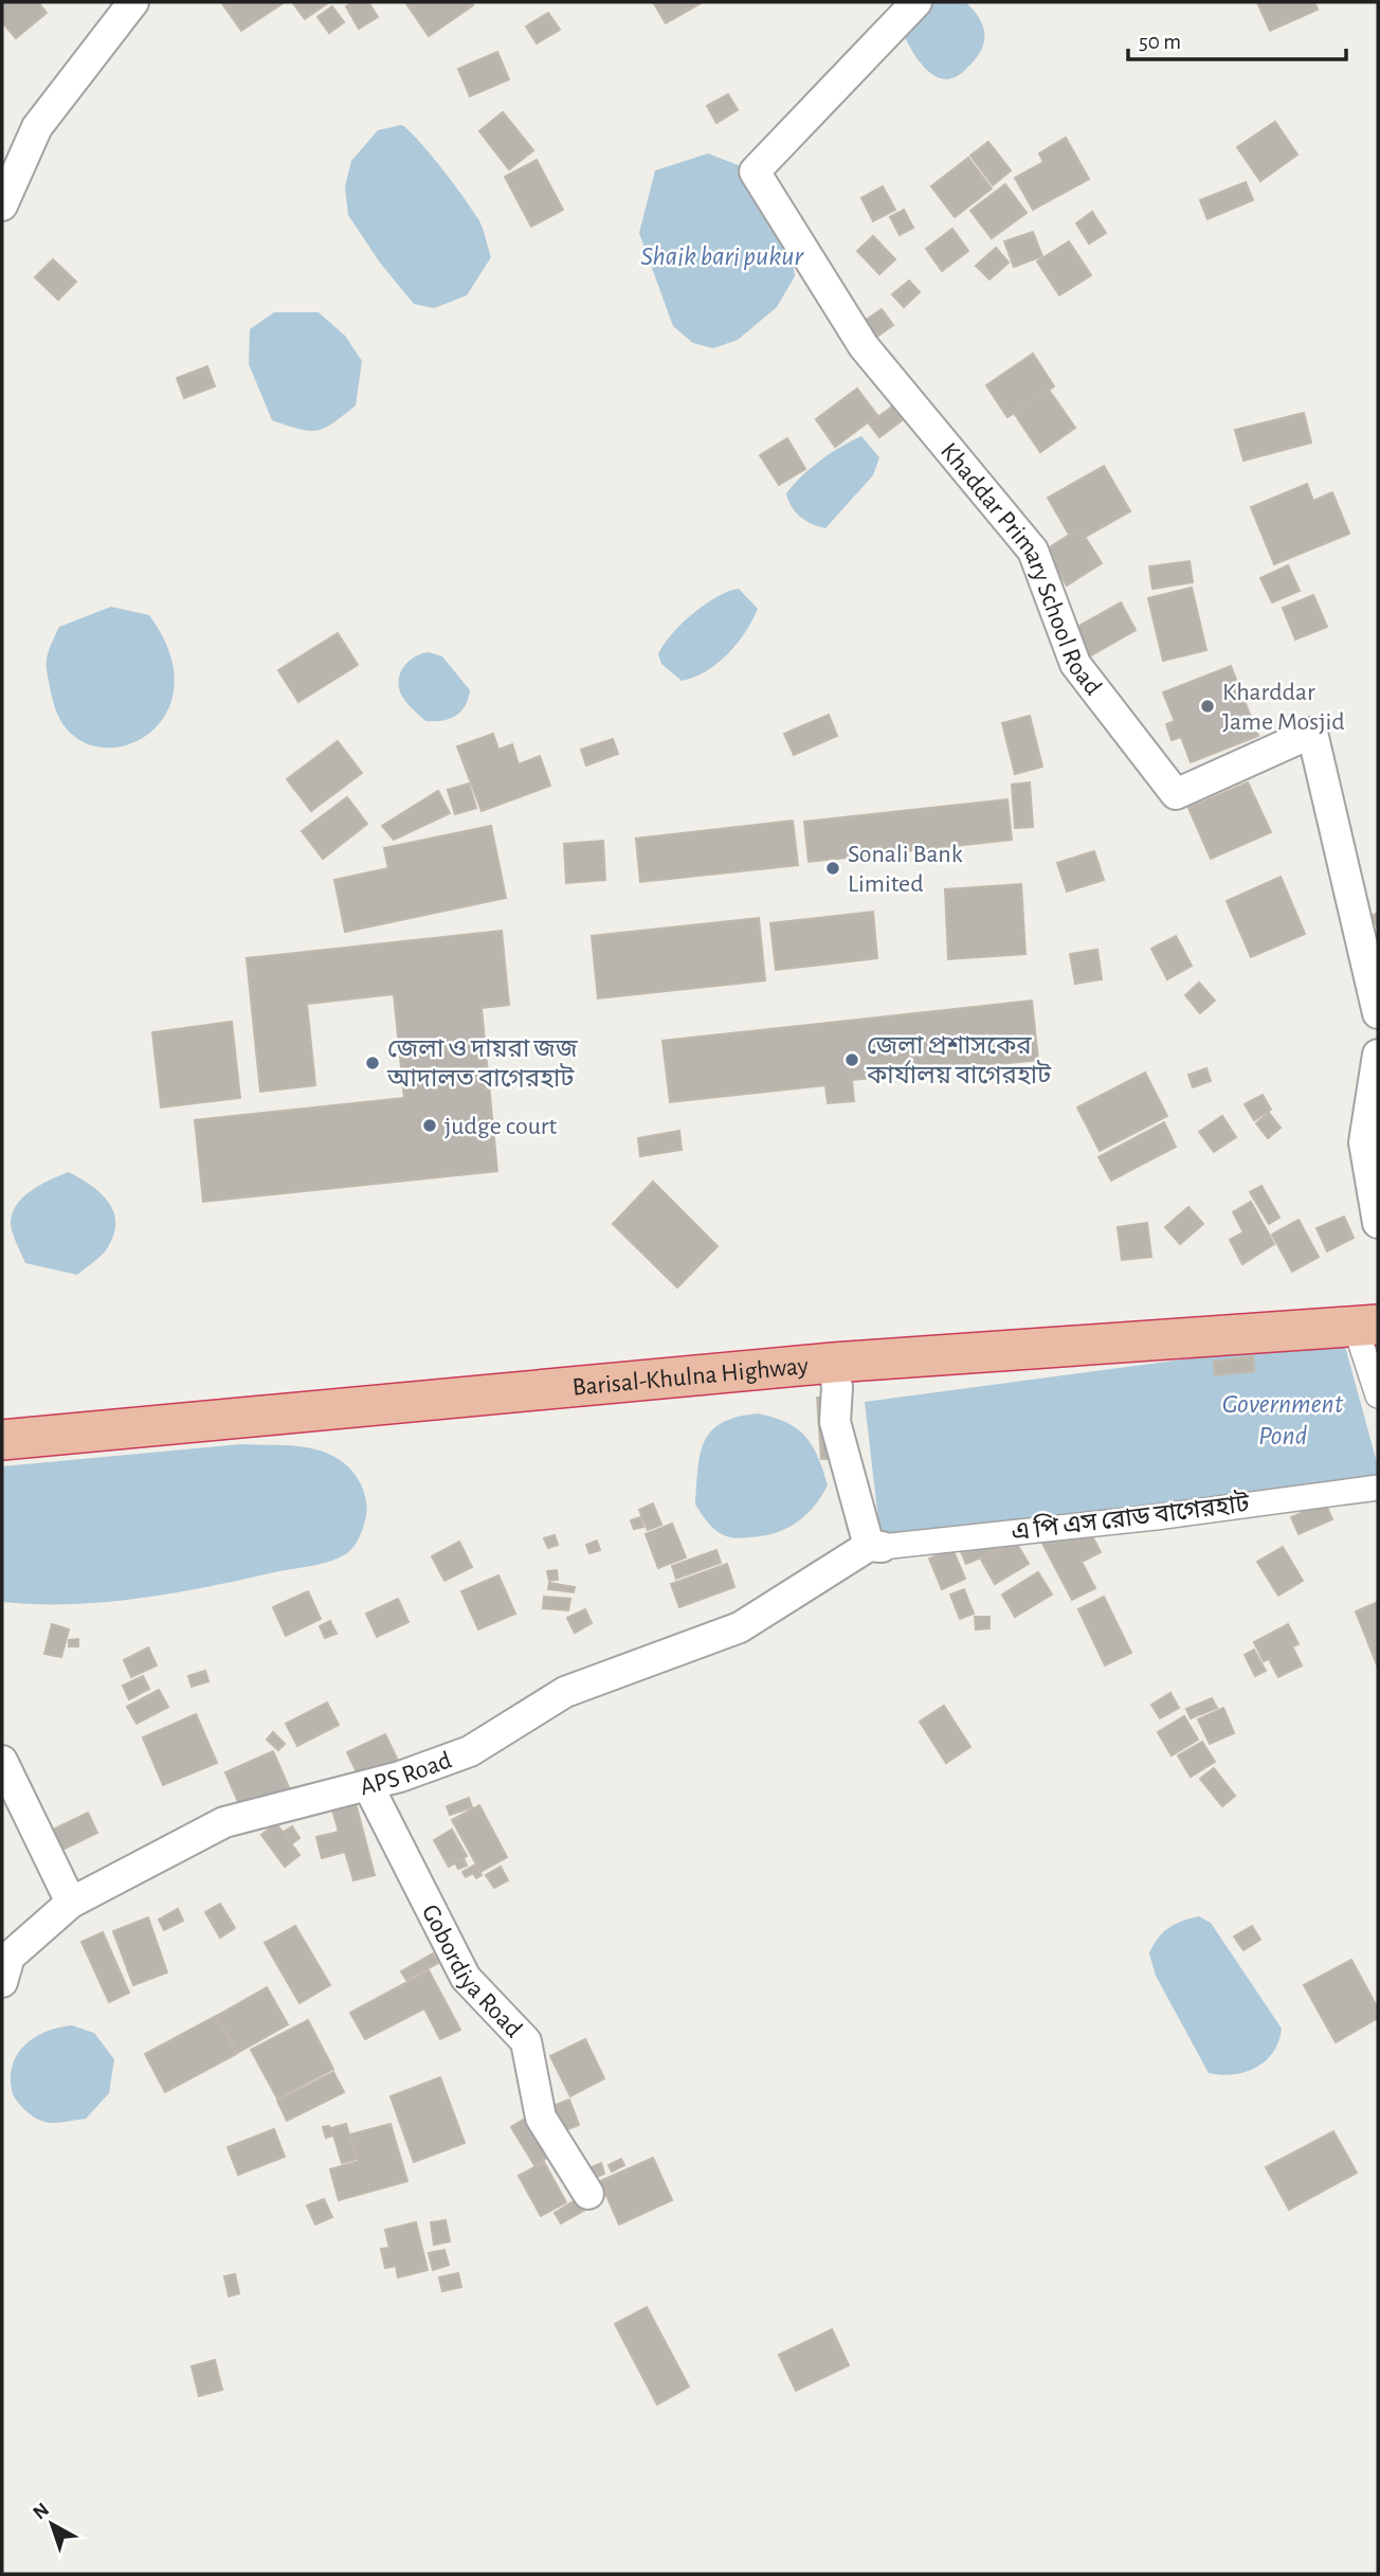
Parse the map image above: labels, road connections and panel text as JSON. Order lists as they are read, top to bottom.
{
  "streets": {
    "highway": ["Barisal-Khulna Highway"],
    "street": [
      "Khaddar Primary School Road",
      "এ পি এস রোড বাগেরহাট",
      "APS Road",
      "Gobordiya Road"
    ]
  },
  "crossings": [
    ["এ পি এস রোড বাগেরহাট", "APS Road"],
    ["APS Road", "Gobordiya Road"]
  ],
  "water": ["Shaik bari pukur", "Government Pond"],
  "places": [
    "Kharddar Jame Mosjid",
    "Sonali Bank Limited",
    "জেলা প্রশাসকের কার্যালয় বাগেরহাট",
    "জেলা ও দায়রা জজ আদালত বাগেরহাট",
    "judge court"
  ],
  "scale_bar": "50 m",
  "north": "top left"
}
